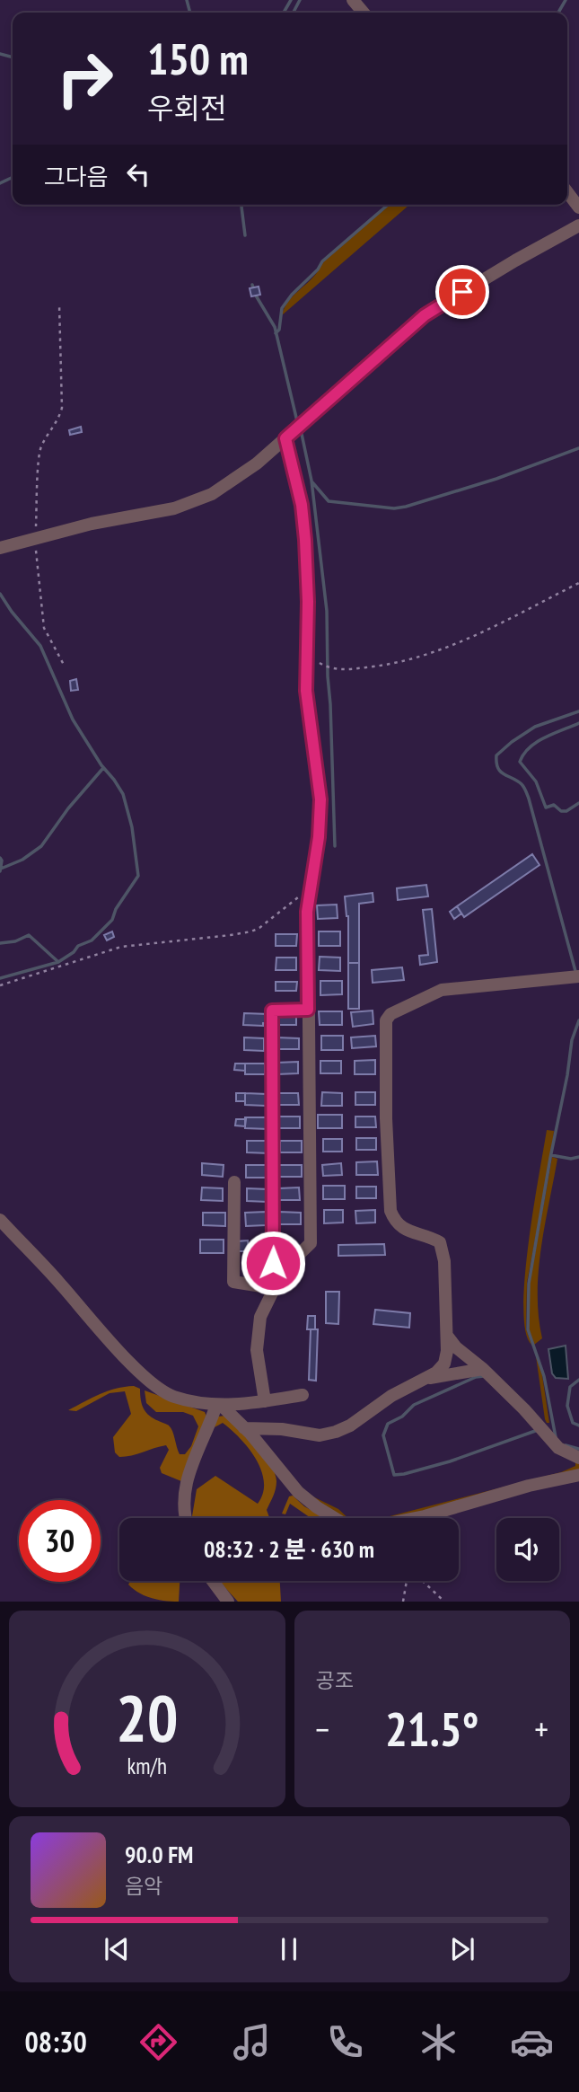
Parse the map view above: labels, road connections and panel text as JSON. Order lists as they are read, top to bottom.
{
  "page": {
    "turn": ["150 m", "우회전"],
    "then": "그다음",
    "limit": "30",
    "trip": "08:32 · 2 분 · 630 m",
    "tile": "공조",
    "heat": ["−", "21.5°", "+"],
    "song": ["90.0 FM", "음악"],
    "tabs": "08:30",
    "gauge": ["20", "km/h"]
  }
}
